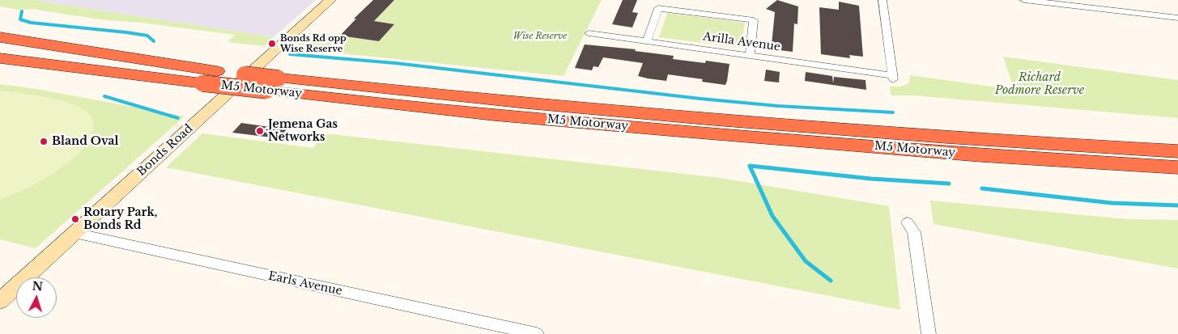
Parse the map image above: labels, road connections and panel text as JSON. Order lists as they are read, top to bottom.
{
  "streets": {
    "highway": ["M5 Motorway"],
    "main road": ["Bonds Road"],
    "street": ["Arilla Avenue", "Earls Avenue"]
  },
  "crossings": [
    ["Bonds Road", "Earls Avenue"]
  ],
  "parks": ["Wise Reserve", "Richard Podmore Reserve"],
  "places": [
    "Bonds Rd opp Wise Reserve",
    "Jemena Gas Networks",
    "Bland Oval",
    "Rotary Park, Bonds Rd"
  ],
  "north": "top"
}
